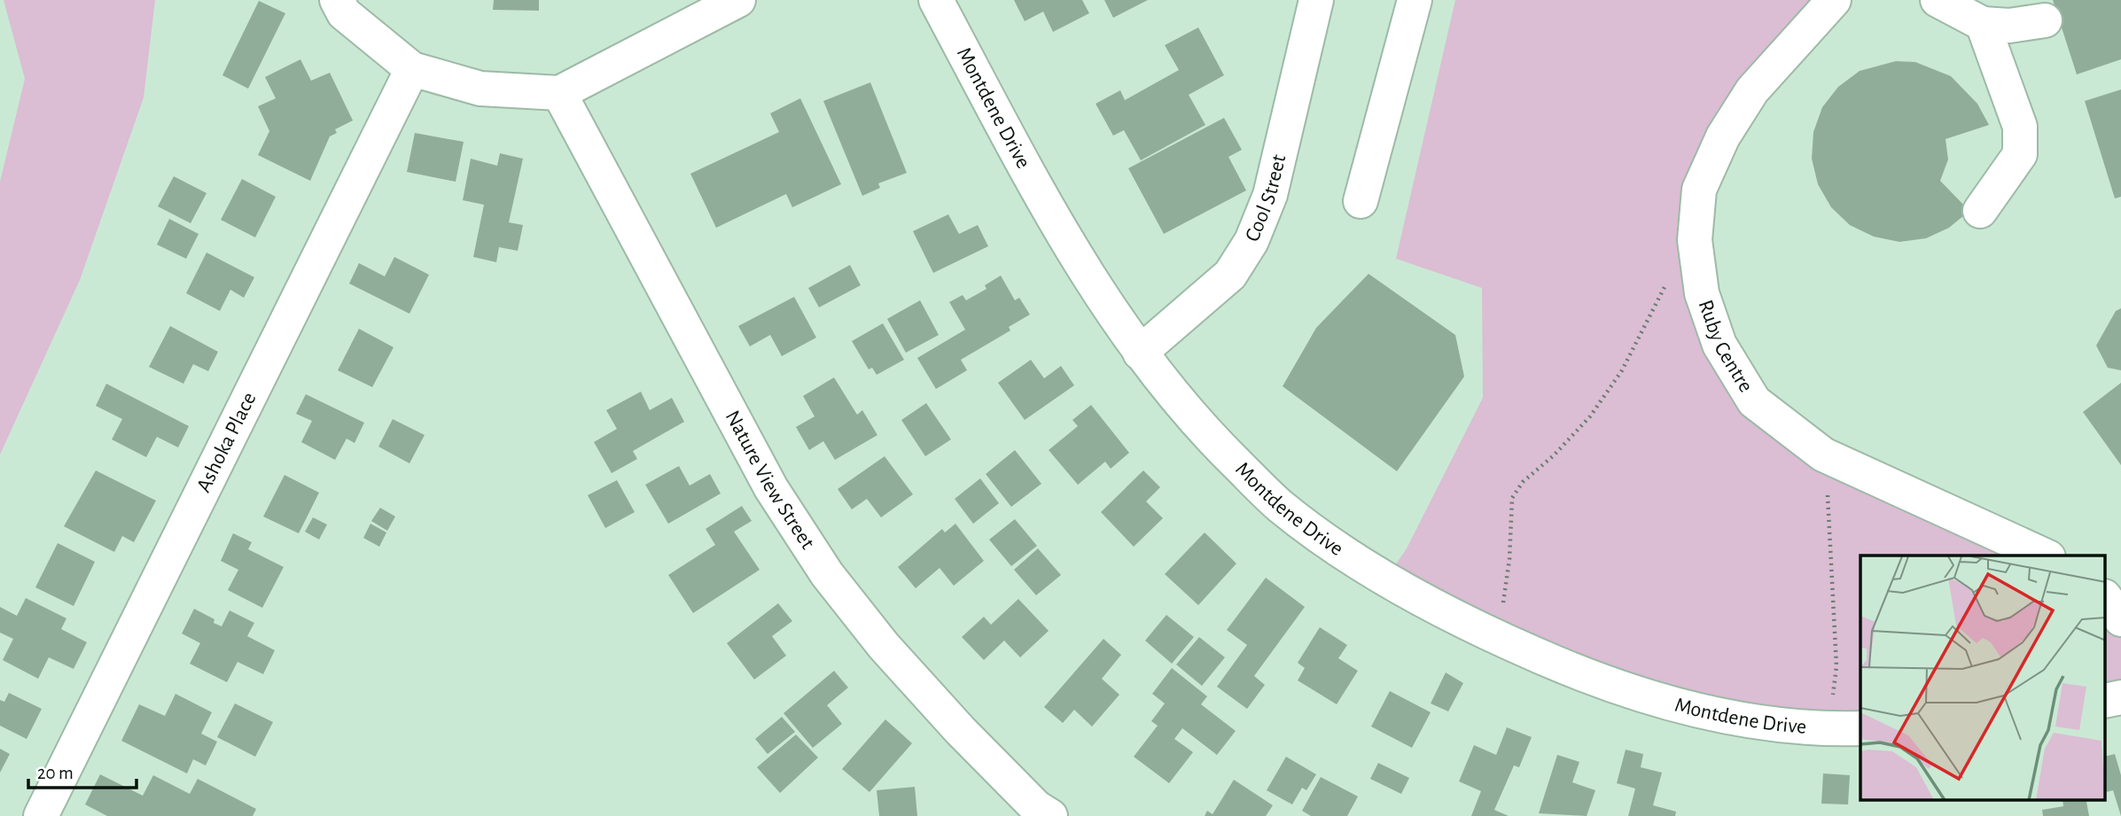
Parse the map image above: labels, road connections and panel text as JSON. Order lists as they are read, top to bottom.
{
  "streets": {
    "street": [
      "Montdene Drive",
      "Cool Street",
      "Ruby Centre",
      "Ashoka Place",
      "Nature View Street"
    ]
  },
  "crossings": [
    ["Montdene Drive", "Cool Street"]
  ],
  "scale_bar": "20 m"
}
